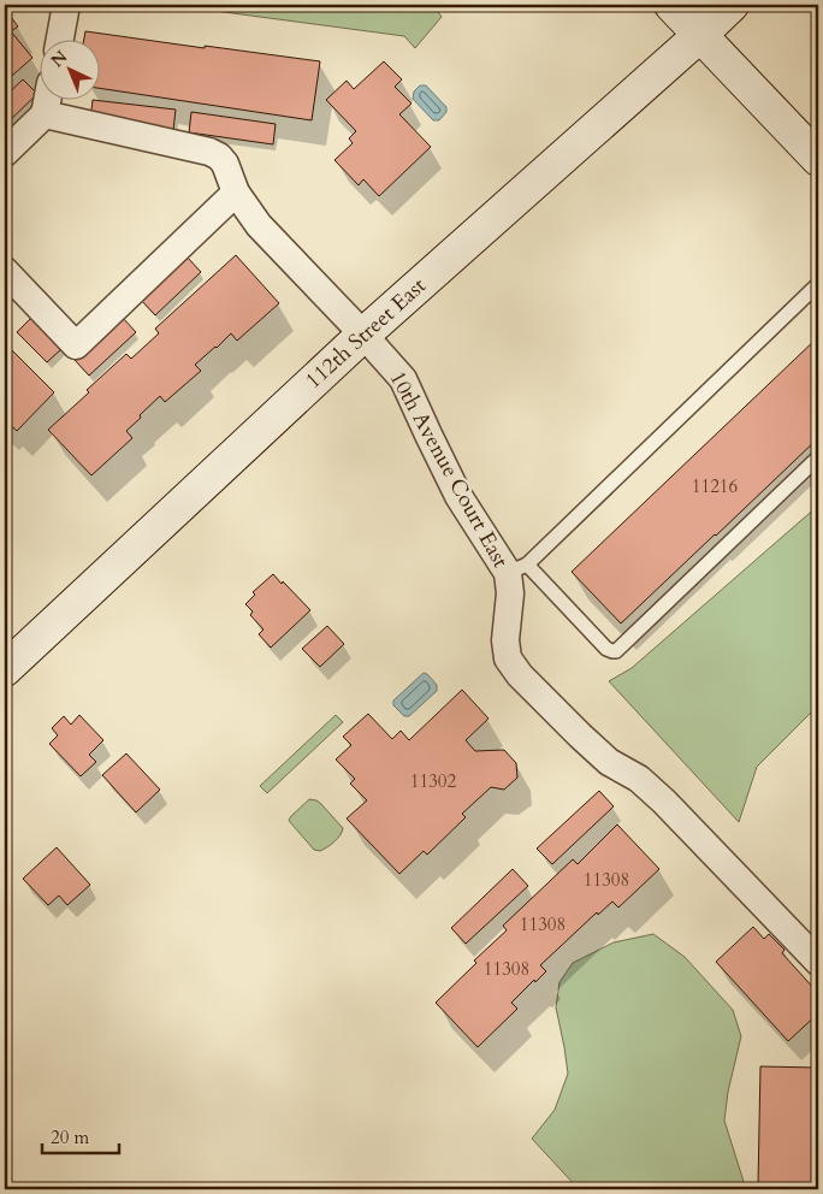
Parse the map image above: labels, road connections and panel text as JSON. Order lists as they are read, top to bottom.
{
  "streets": {
    "main road": ["112th Street East"],
    "street": ["10th Avenue Court East"]
  },
  "crossings": [
    ["112th Street East", "10th Avenue Court East"]
  ],
  "house_numbers": [
    "11216",
    "11302",
    "11308",
    "11308",
    "11308"
  ],
  "scale_bar": "20 m",
  "north": "top left"
}
